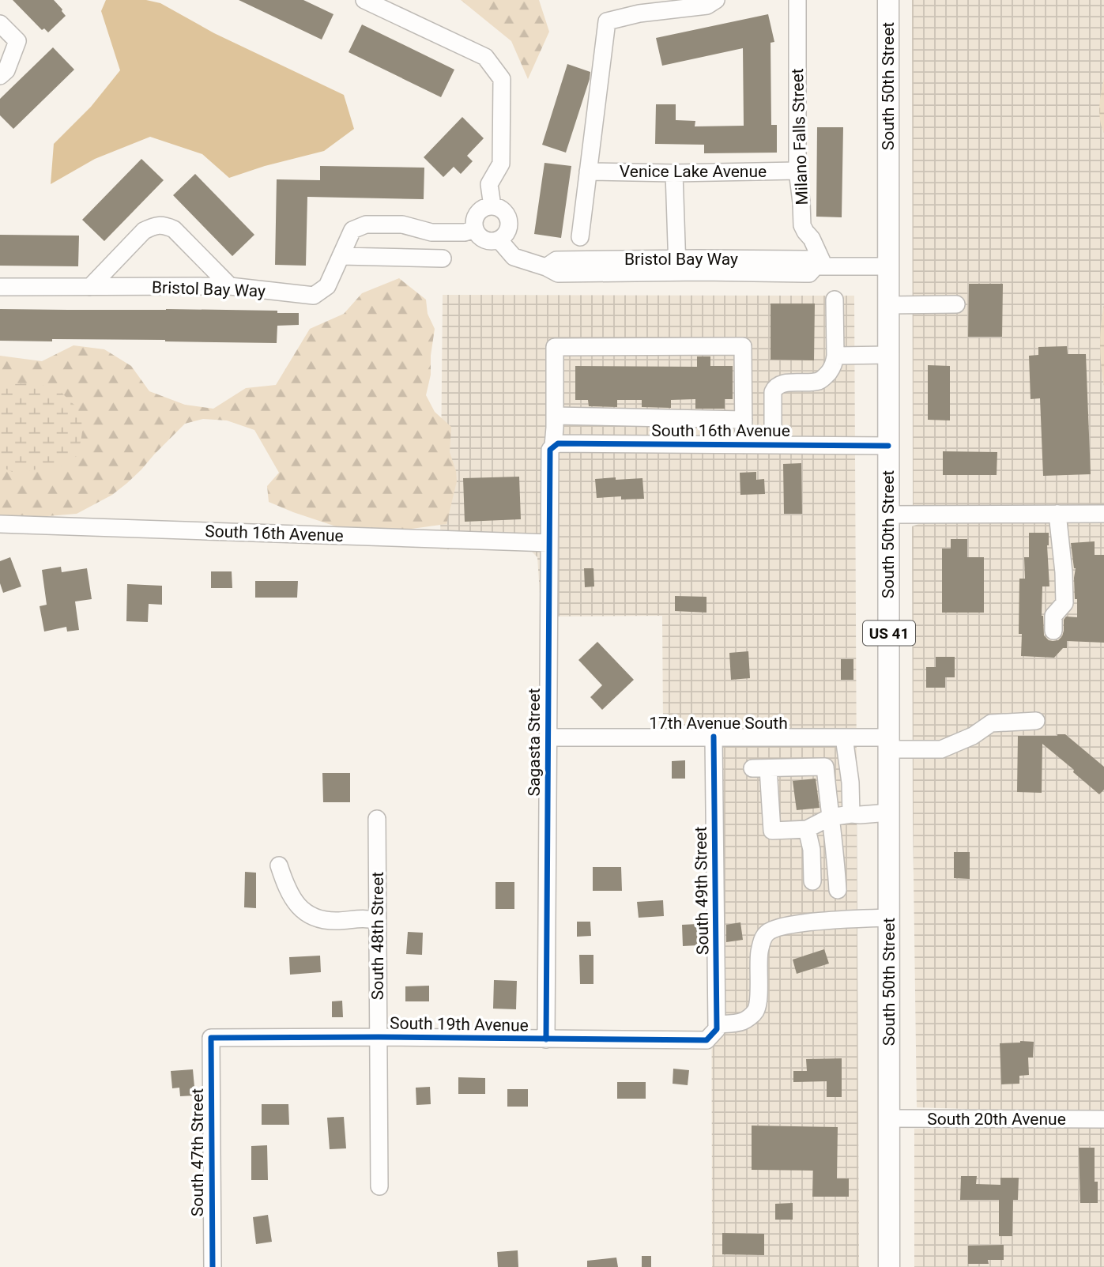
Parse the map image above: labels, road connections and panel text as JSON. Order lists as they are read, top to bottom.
{
  "streets": {
    "main road": ["South 50th Street", "US 41"],
    "street": [
      "Milano Falls Street",
      "Venice Lake Avenue",
      "Bristol Bay Way",
      "South 16th Avenue",
      "17th Avenue South",
      "Sagasta Street",
      "South 49th Street",
      "South 48th Street",
      "South 19th Avenue",
      "South 20th Avenue",
      "South 47th Street"
    ]
  },
  "crossings": [
    ["South 50th Street", "Bristol Bay Way"],
    ["South 50th Street", "South 16th Avenue"],
    ["South 50th Street", "17th Avenue South"],
    ["South 50th Street", "South 20th Avenue"],
    ["Milano Falls Street", "Venice Lake Avenue"],
    ["Milano Falls Street", "Bristol Bay Way"],
    ["South 16th Avenue", "Sagasta Street"],
    ["17th Avenue South", "Sagasta Street"],
    ["17th Avenue South", "South 49th Street"],
    ["Sagasta Street", "South 19th Avenue"],
    ["South 49th Street", "South 19th Avenue"],
    ["South 48th Street", "South 19th Avenue"],
    ["South 19th Avenue", "South 47th Street"]
  ]
}
